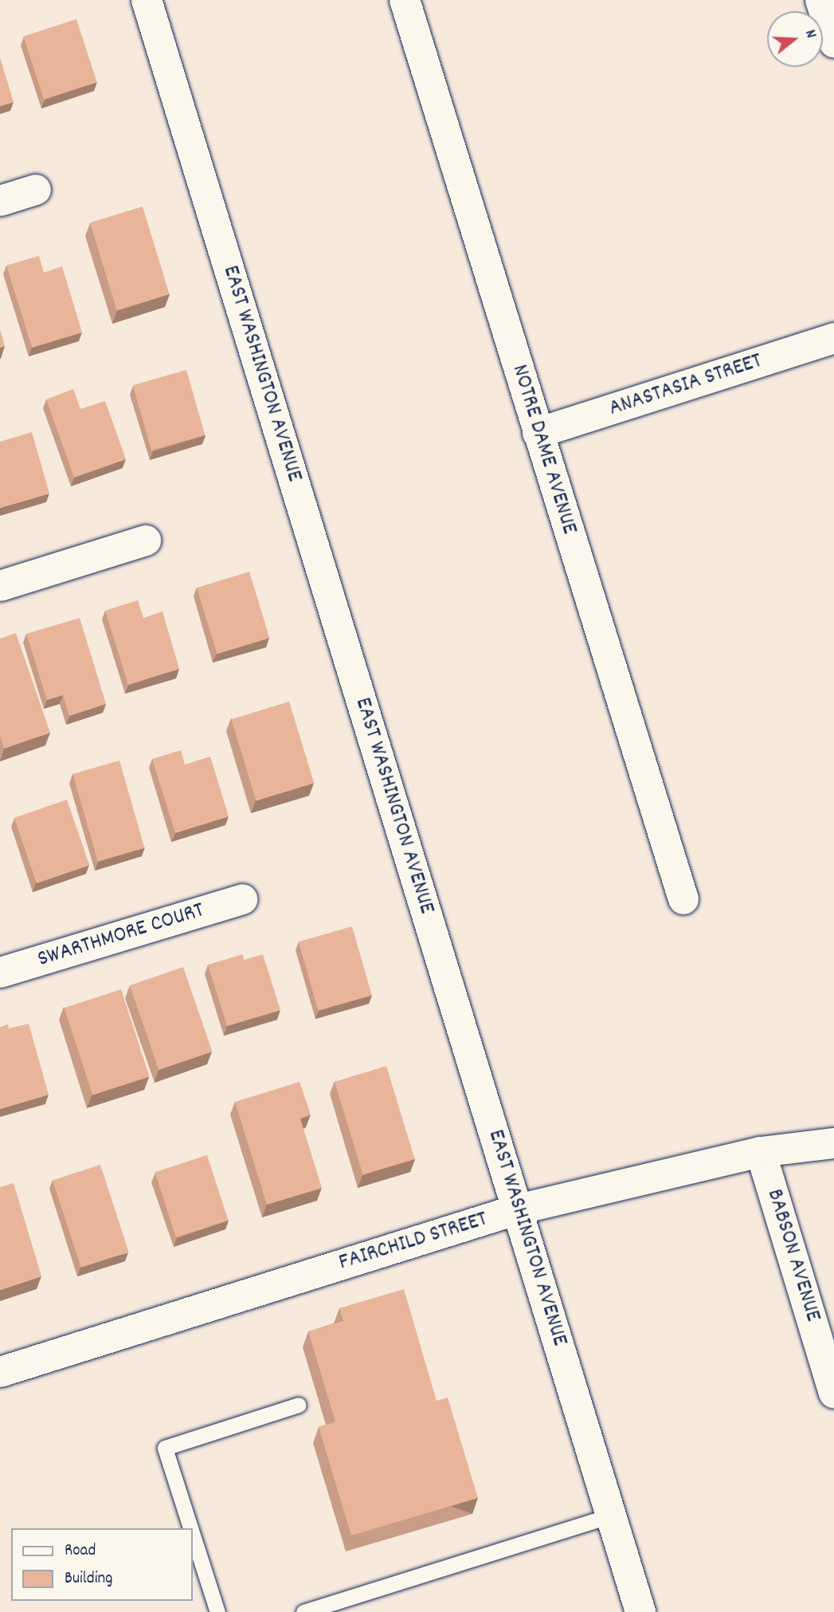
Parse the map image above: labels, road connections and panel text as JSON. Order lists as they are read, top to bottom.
{
  "streets": {
    "street": [
      "EAST WASHINGTON AVENUE",
      "ANASTASIA STREET",
      "NOTRE DAME AVENUE",
      "SWARTHMORE COURT",
      "FAIRCHILD STREET",
      "BABSON AVENUE"
    ]
  },
  "crossings": [
    ["EAST WASHINGTON AVENUE", "FAIRCHILD STREET"],
    ["ANASTASIA STREET", "NOTRE DAME AVENUE"],
    ["FAIRCHILD STREET", "BABSON AVENUE"]
  ],
  "legend": ["Road", "Building"],
  "north": "right"
}
